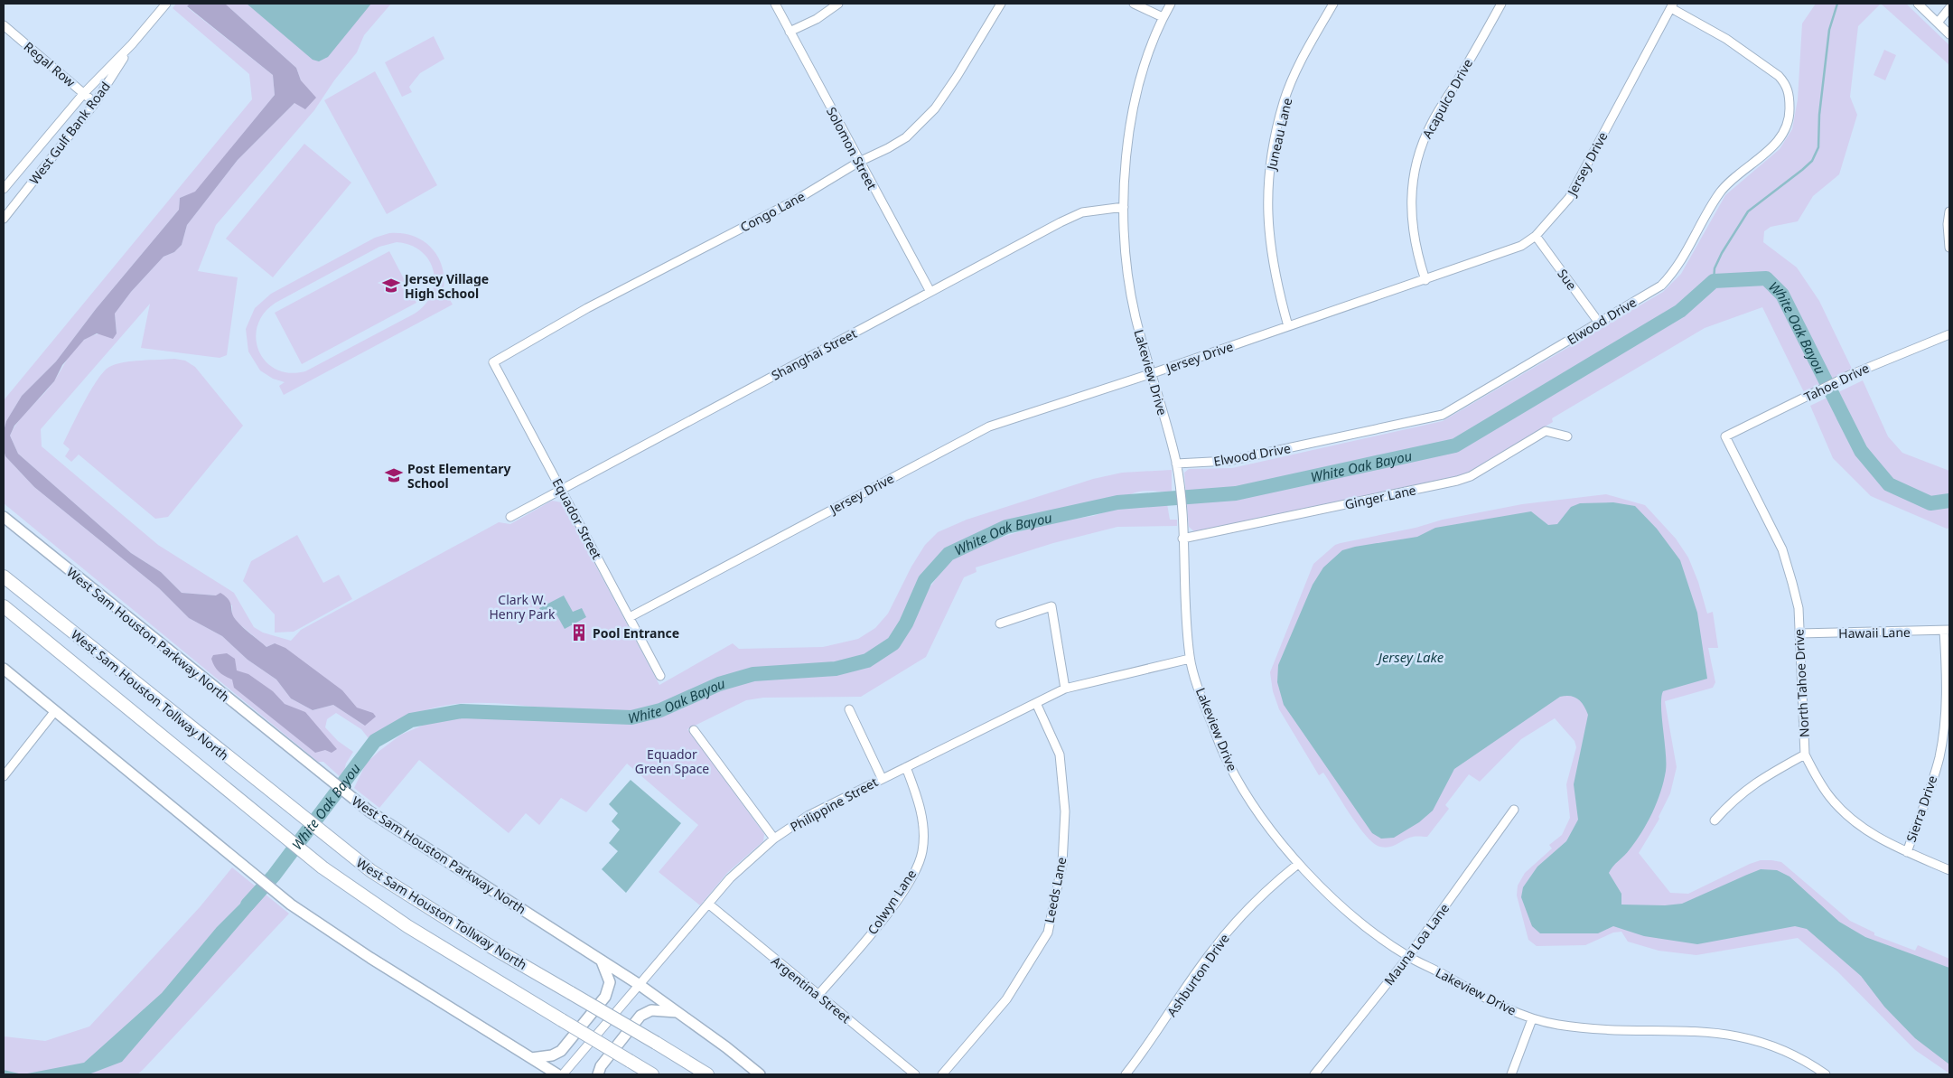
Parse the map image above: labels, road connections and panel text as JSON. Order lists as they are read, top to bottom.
{
  "streets": {
    "highway": ["West Sam Houston Tollway North"],
    "main road": ["West Sam Houston Parkway North"],
    "street": [
      "Regal Row",
      "Acapulco Drive",
      "West Gulf Bank Road",
      "Juneau Lane",
      "Solomon Street",
      "Jersey Drive",
      "Congo Lane",
      "Sue",
      "Elwood Drive",
      "Shanghai Street",
      "Lakeview Drive",
      "Tahoe Drive",
      "Ginger Lane",
      "Equador Street",
      "Hawaii Lane",
      "North Tahoe Drive",
      "Philippine Street",
      "Sierra Drive",
      "Leeds Lane",
      "Colwyn Lane",
      "Mauna Loa Lane",
      "Ashburton Drive",
      "Argentina Street"
    ]
  },
  "crossings": [
    ["Regal Row", "West Gulf Bank Road"],
    ["Acapulco Drive", "Jersey Drive"],
    ["Juneau Lane", "Jersey Drive"],
    ["Solomon Street", "Congo Lane"],
    ["Solomon Street", "Shanghai Street"],
    ["Jersey Drive", "Sue"],
    ["Jersey Drive", "Elwood Drive"],
    ["Jersey Drive", "Lakeview Drive"],
    ["Jersey Drive", "Equador Street"],
    ["Congo Lane", "Equador Street"],
    ["Sue", "Elwood Drive"],
    ["Elwood Drive", "Lakeview Drive"],
    ["Shanghai Street", "Lakeview Drive"],
    ["Shanghai Street", "Equador Street"],
    ["Lakeview Drive", "Ginger Lane"],
    ["Lakeview Drive", "Philippine Street"],
    ["Lakeview Drive", "Mauna Loa Lane"],
    ["Lakeview Drive", "Ashburton Drive"],
    ["Tahoe Drive", "North Tahoe Drive"],
    ["Hawaii Lane", "North Tahoe Drive"],
    ["Hawaii Lane", "Sierra Drive"],
    ["West Sam Houston Parkway North", "Philippine Street"],
    ["North Tahoe Drive", "Sierra Drive"],
    ["Philippine Street", "Leeds Lane"],
    ["Philippine Street", "Colwyn Lane"],
    ["Philippine Street", "Argentina Street"],
    ["Colwyn Lane", "Argentina Street"]
  ],
  "water": ["White Oak Bayou", "Jersey Lake"],
  "parks": ["Clark W. Henry Park", "Equador Green Space"],
  "places": {
    "school or university": ["Jersey Village High School", "Post Elementary School"],
    "building": ["Pool Entrance"]
  }
}
